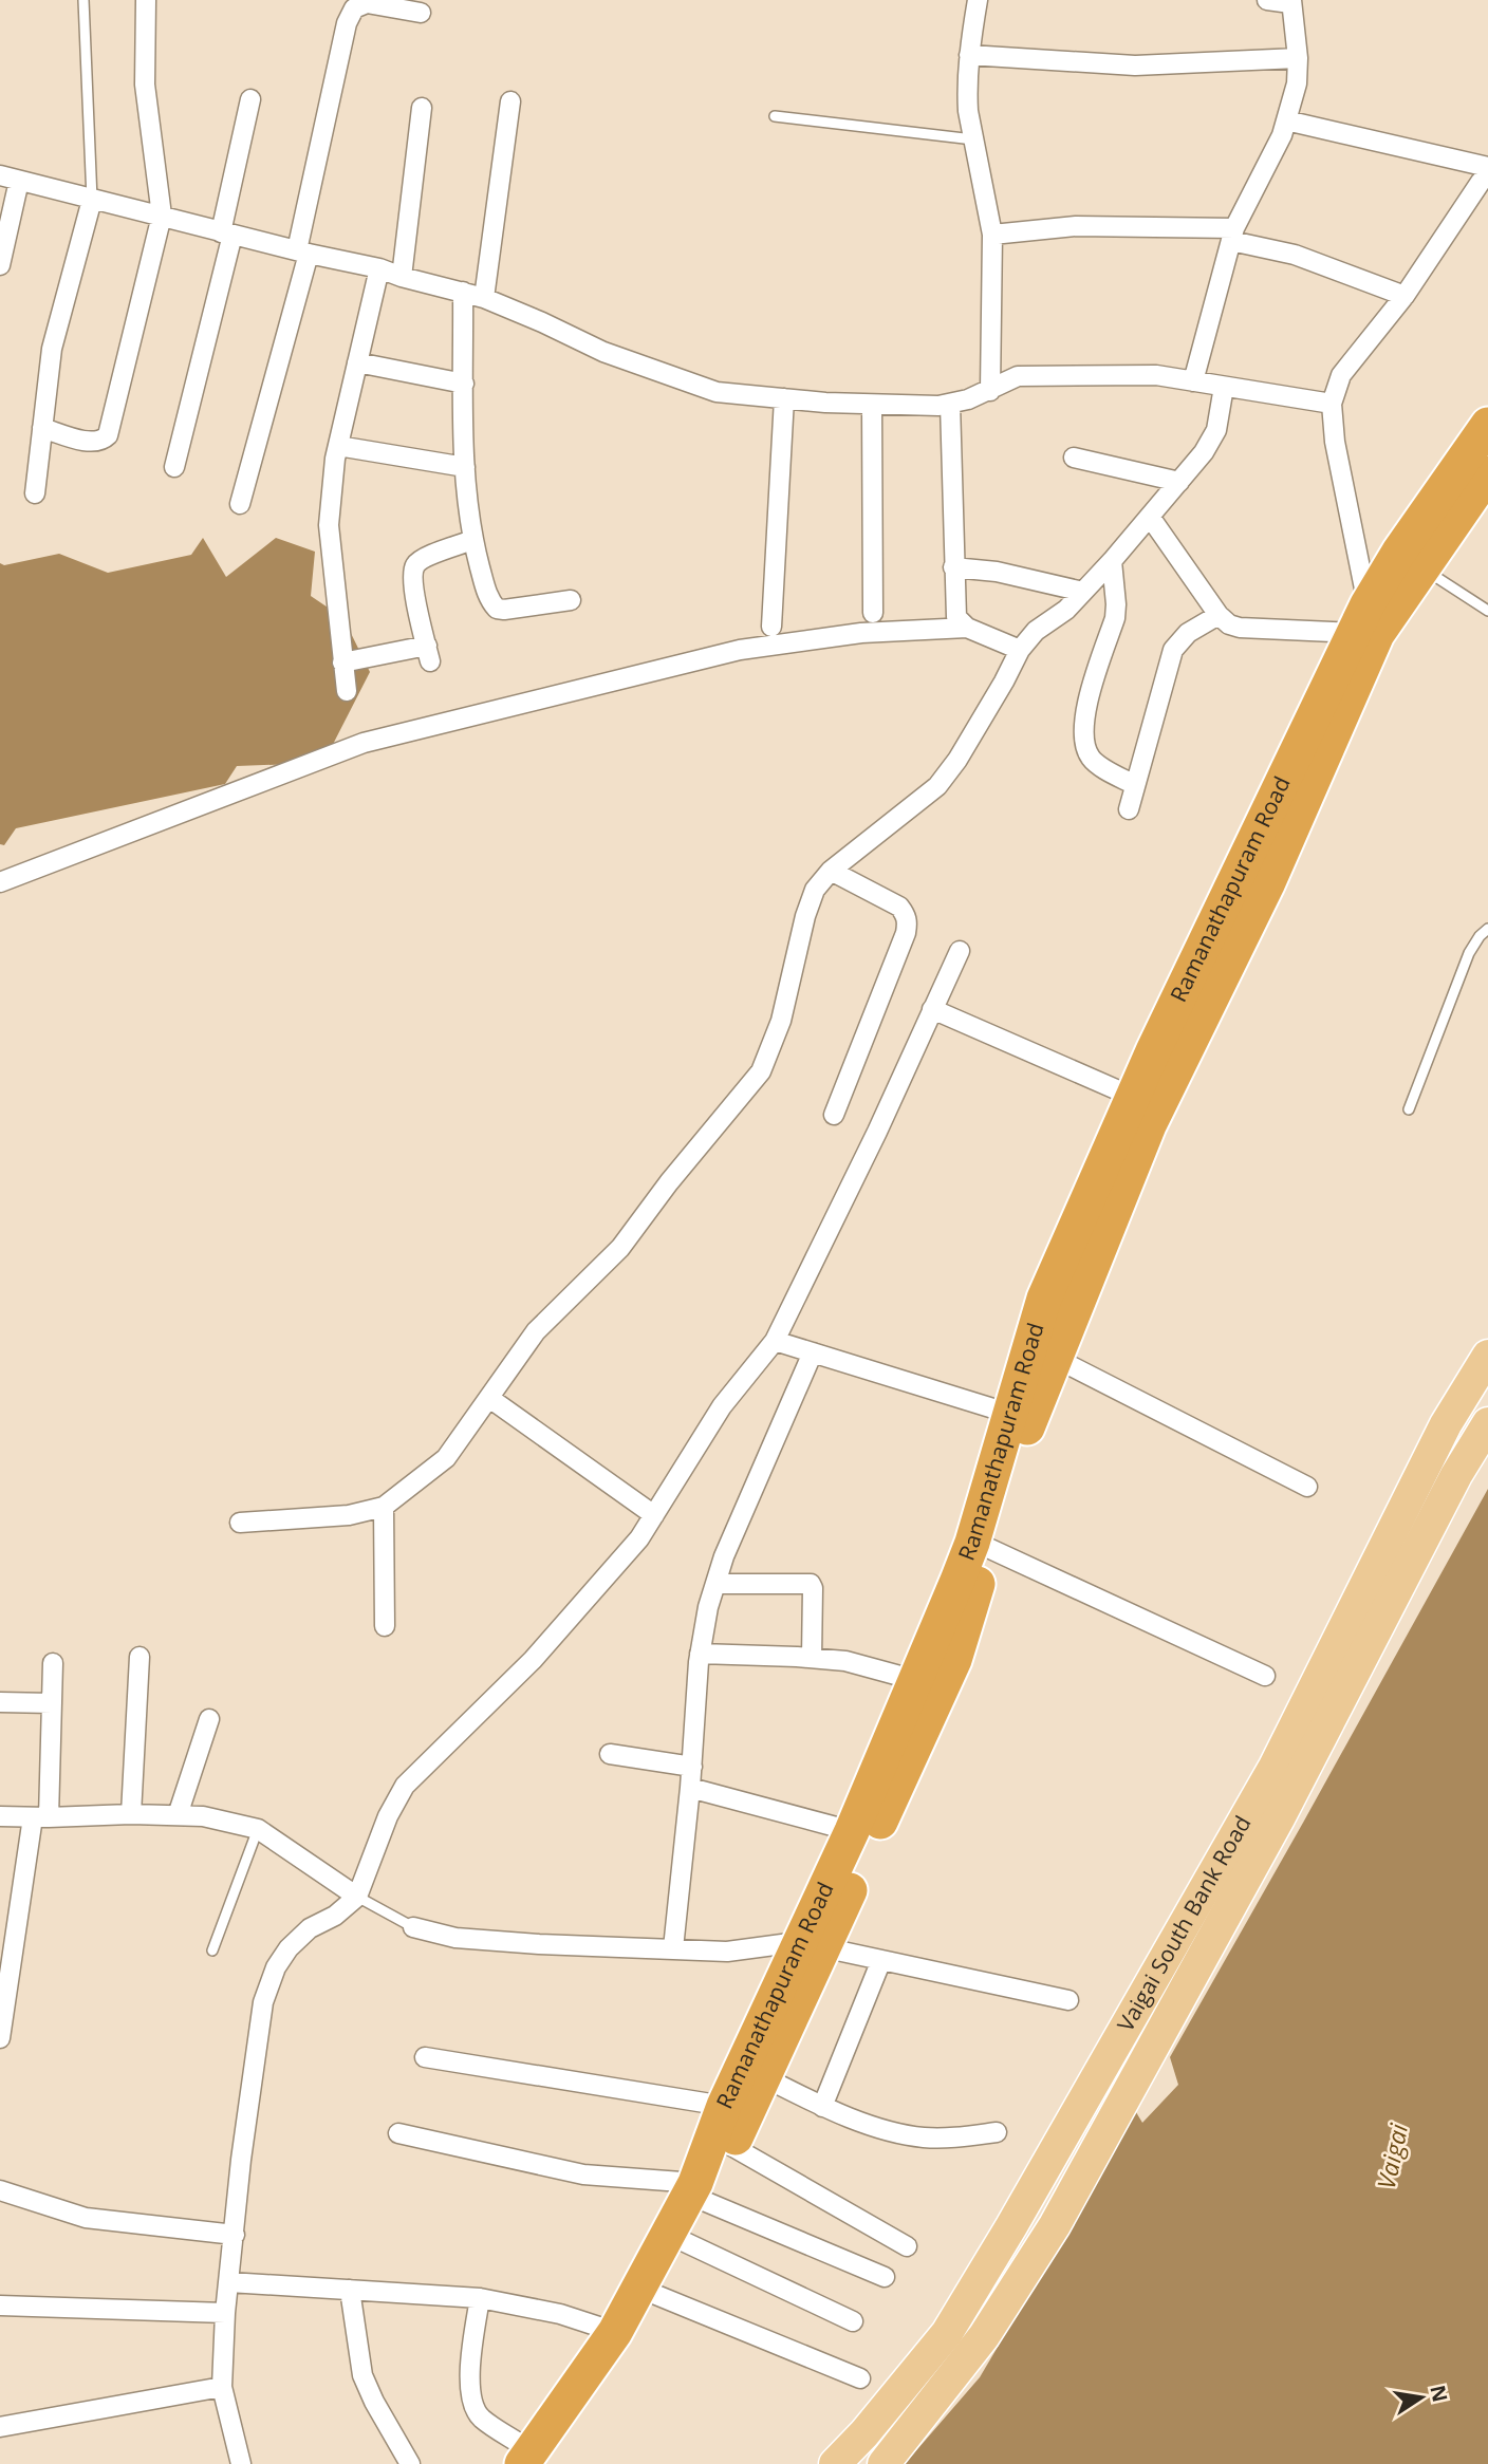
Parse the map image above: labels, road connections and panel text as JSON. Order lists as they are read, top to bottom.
{
  "streets": {
    "highway": ["Ramanathapuram Road"],
    "main road": ["Vaigai South Bank Road"]
  },
  "water": ["Vaigai"],
  "north": "right"
}
